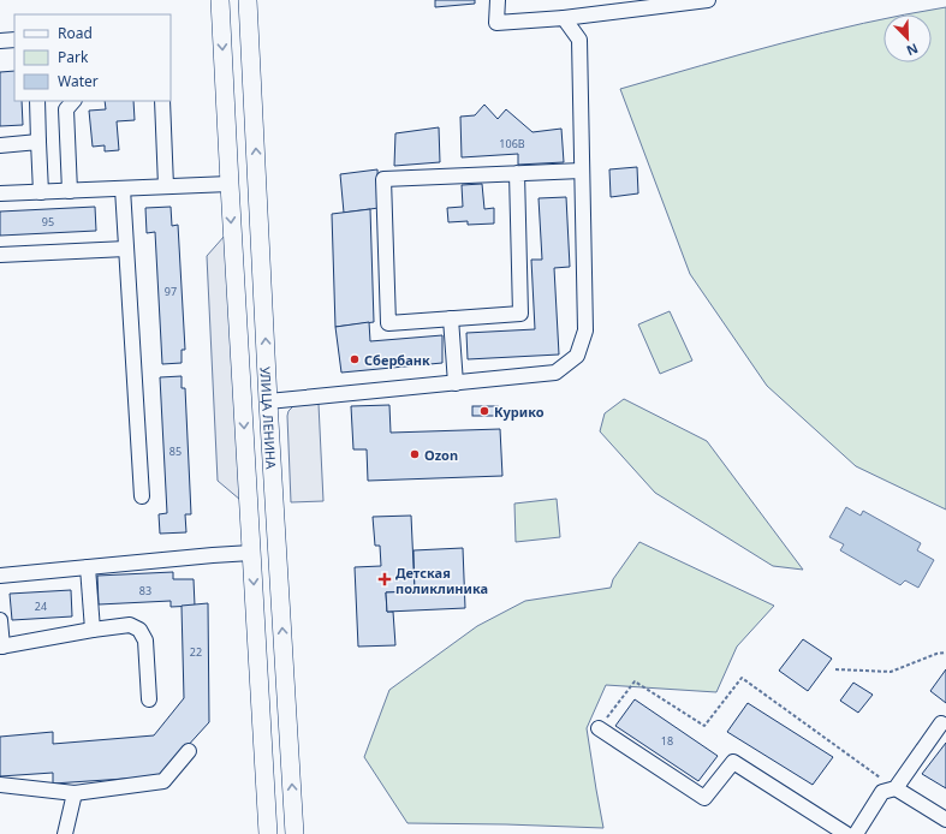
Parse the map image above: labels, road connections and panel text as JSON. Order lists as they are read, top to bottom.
{
  "streets": {
    "main road": ["УЛИЦА ЛЕНИНА"]
  },
  "places": {
    "other": ["Сбербанк", "Курико", "Ozon"],
    "health": ["Детская поликлиника"]
  },
  "house_numbers": [
    "106В",
    "95",
    "97",
    "85",
    "83",
    "24",
    "22",
    "18"
  ],
  "legend": ["Road", "Park", "Water"],
  "north": "bottom right"
}
